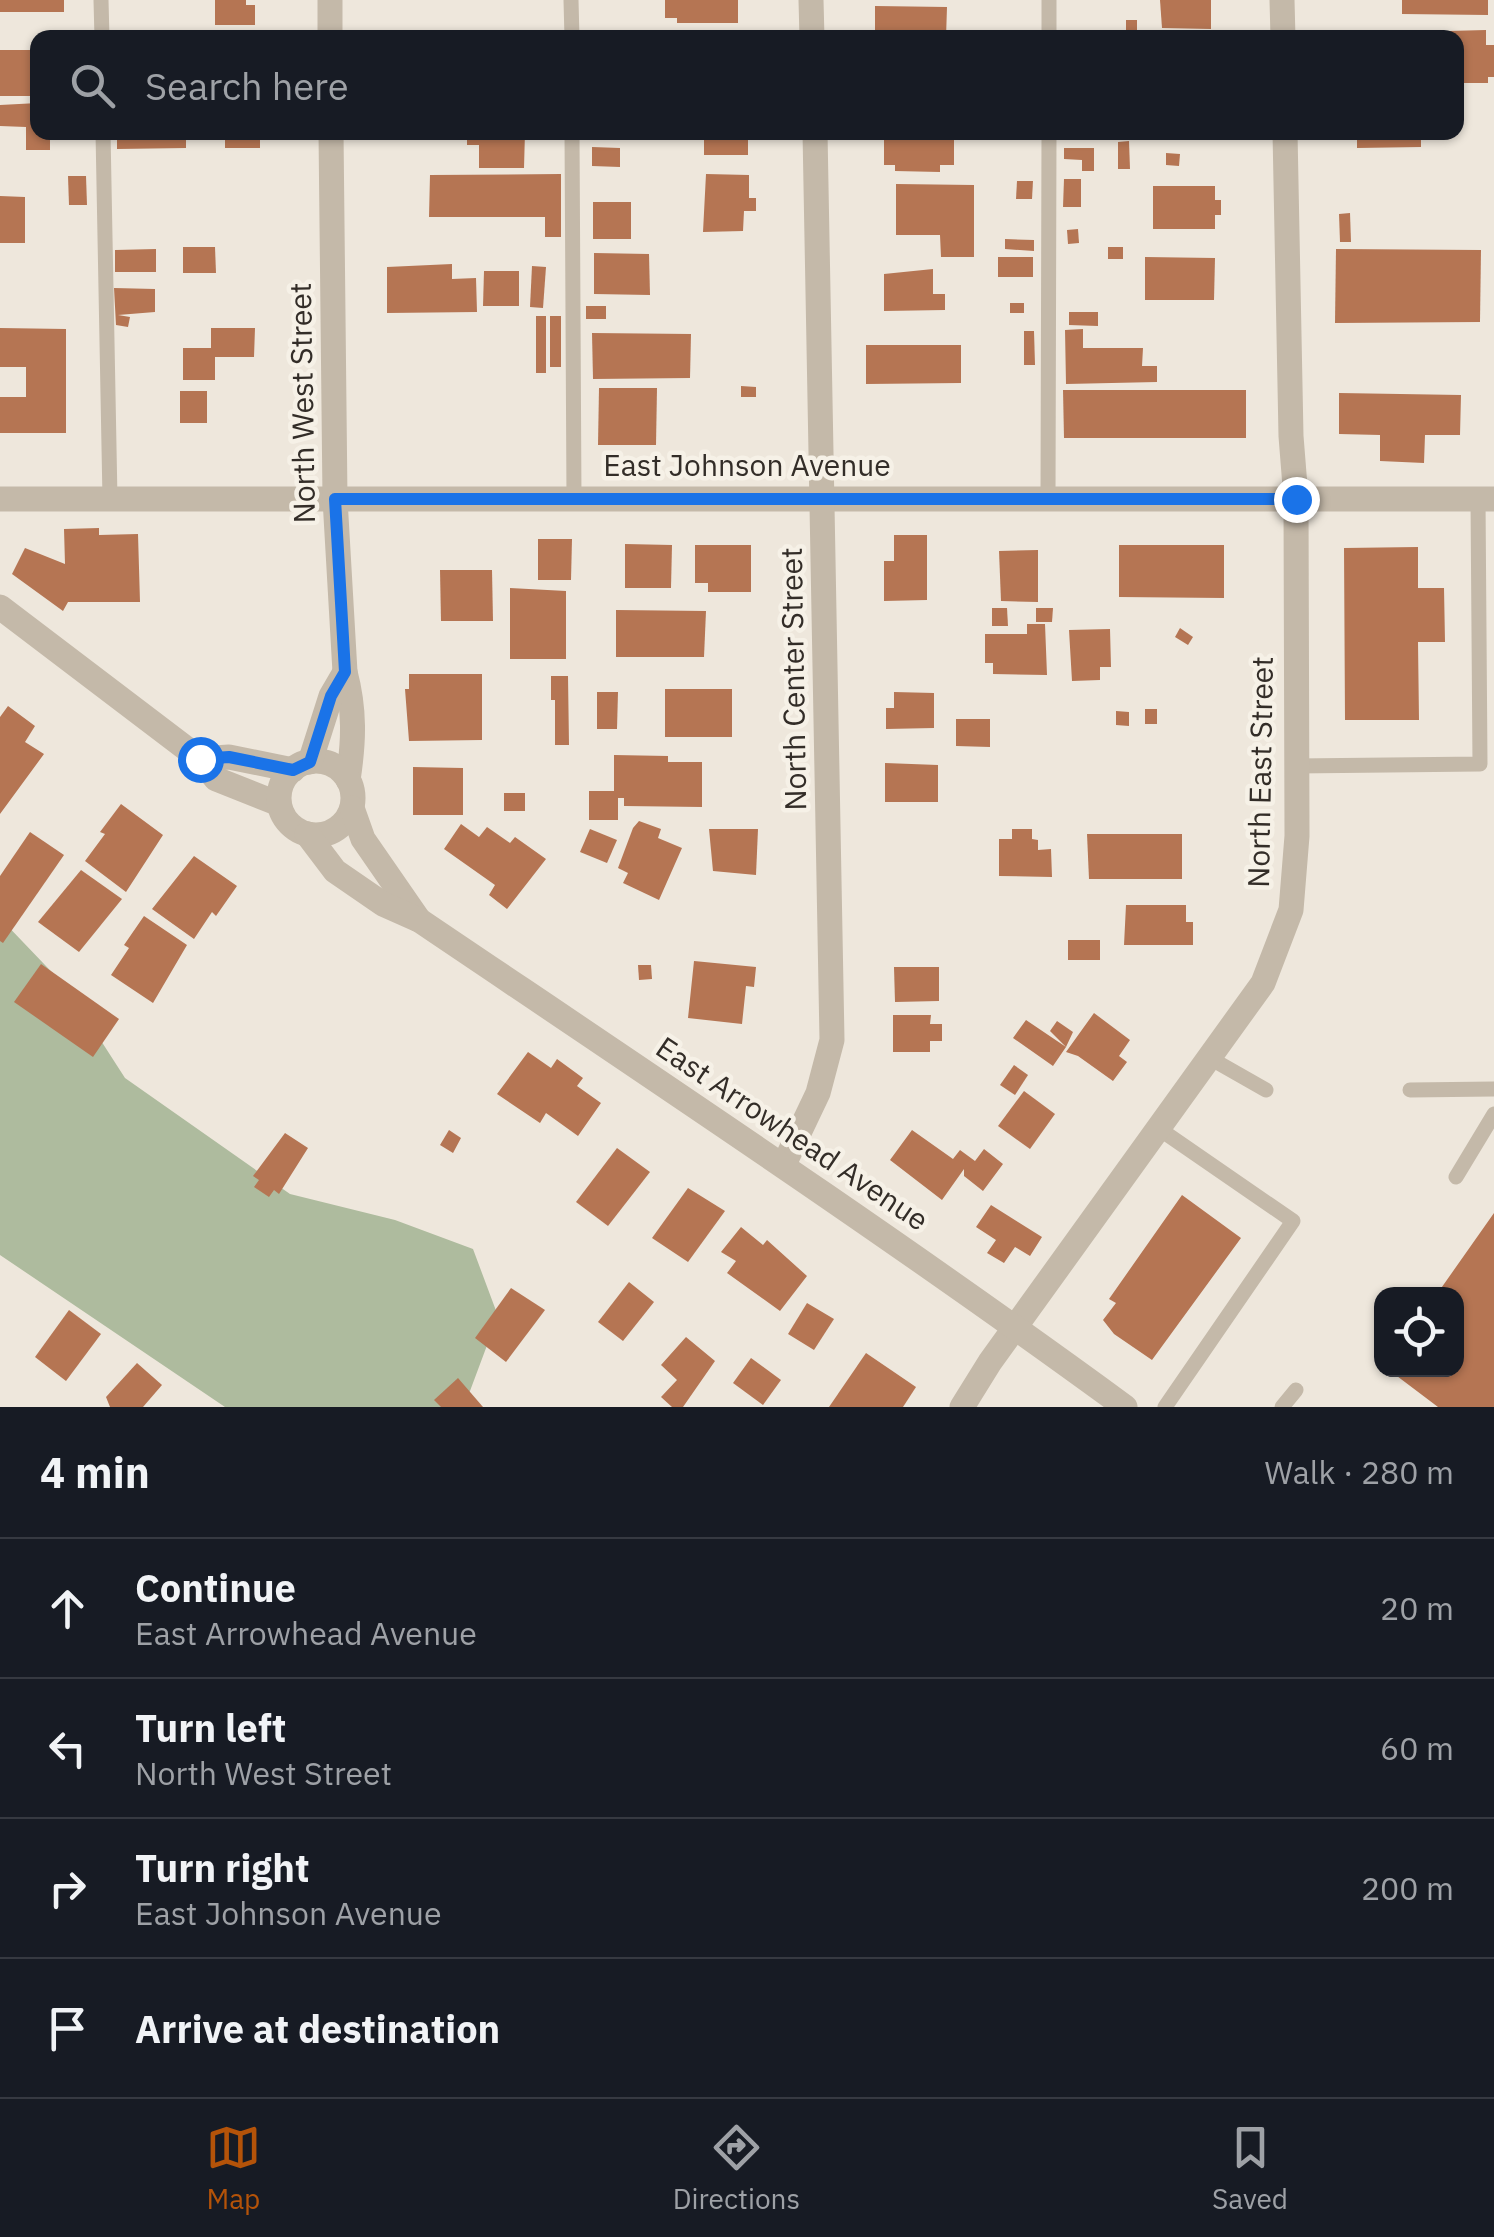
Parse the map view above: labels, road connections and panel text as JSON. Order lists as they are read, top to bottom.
{
  "streets": {
    "street": [
      "North West Street",
      "East Johnson Avenue",
      "North Center Street",
      "North East Street",
      "East Arrowhead Avenue"
    ]
  },
  "crossings": [
    ["North West Street", "East Johnson Avenue"],
    ["North West Street", "East Arrowhead Avenue"],
    ["East Johnson Avenue", "North Center Street"],
    ["East Johnson Avenue", "North East Street"],
    ["North East Street", "East Arrowhead Avenue"]
  ],
  "page": {
    "search": "Search here",
    "heading": ["4 min", "Walk · 280 m"],
    "list": [
      ["Continue", "East Arrowhead Avenue", "20 m"],
      ["Turn left", "North West Street", "60 m"],
      ["Turn right", "East Johnson Avenue", "200 m"],
      "Arrive at destination"
    ],
    "nav": ["Map", "Directions", "Saved"]
  }
}
